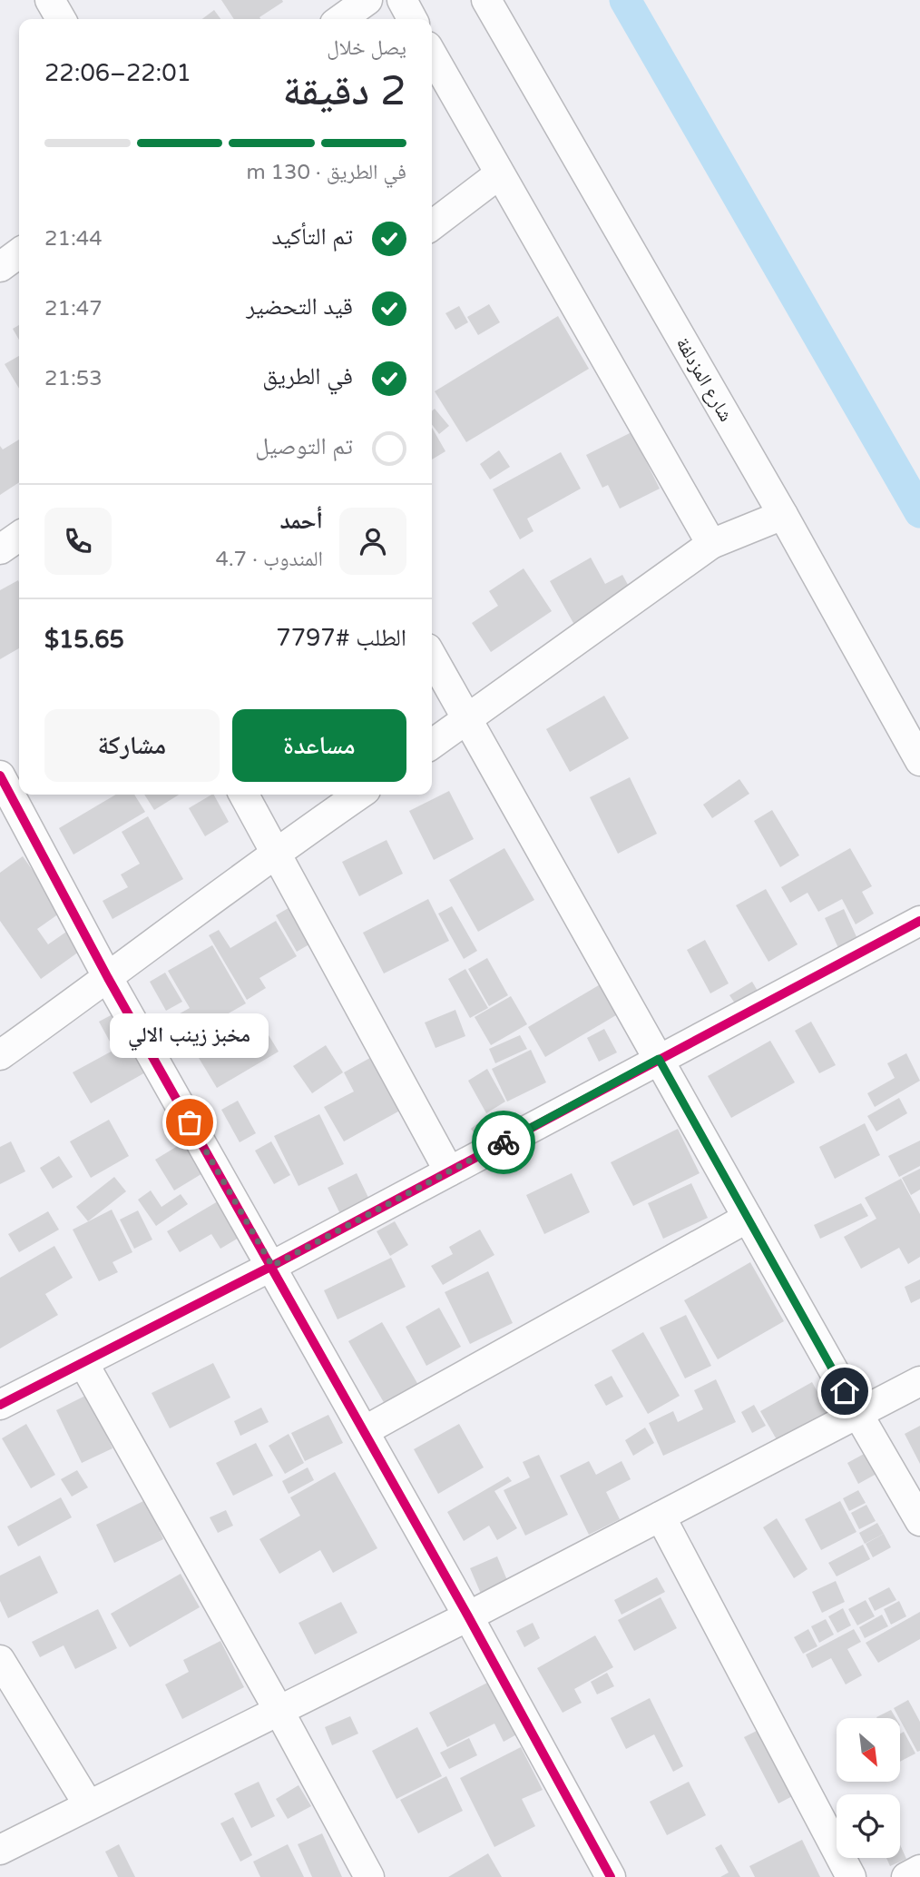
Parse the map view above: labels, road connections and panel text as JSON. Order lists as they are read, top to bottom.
{
  "streets": {
    "street": ["شارع المزدلفة"]
  },
  "places": ["مخبز زينب الالي"],
  "north": "bottom right",
  "page": {
    "heading": ["2 دقيقة", "يصل خلال", "22:01–22:06"],
    "panel": [
      "أحمد",
      "المندوب · 4.7",
      "الطلب #7797",
      "$15.65"
    ],
    "bar": "في الطريق · 130 m",
    "list": [
      ["تم التأكيد", "21:44"],
      ["قيد التحضير", "21:47"],
      ["في الطريق", "21:53"],
      "تم التوصيل"
    ],
    "buttons": ["مساعدة", "مشاركة"],
    "bubble": "مخبز زينب الالي"
  }
}
